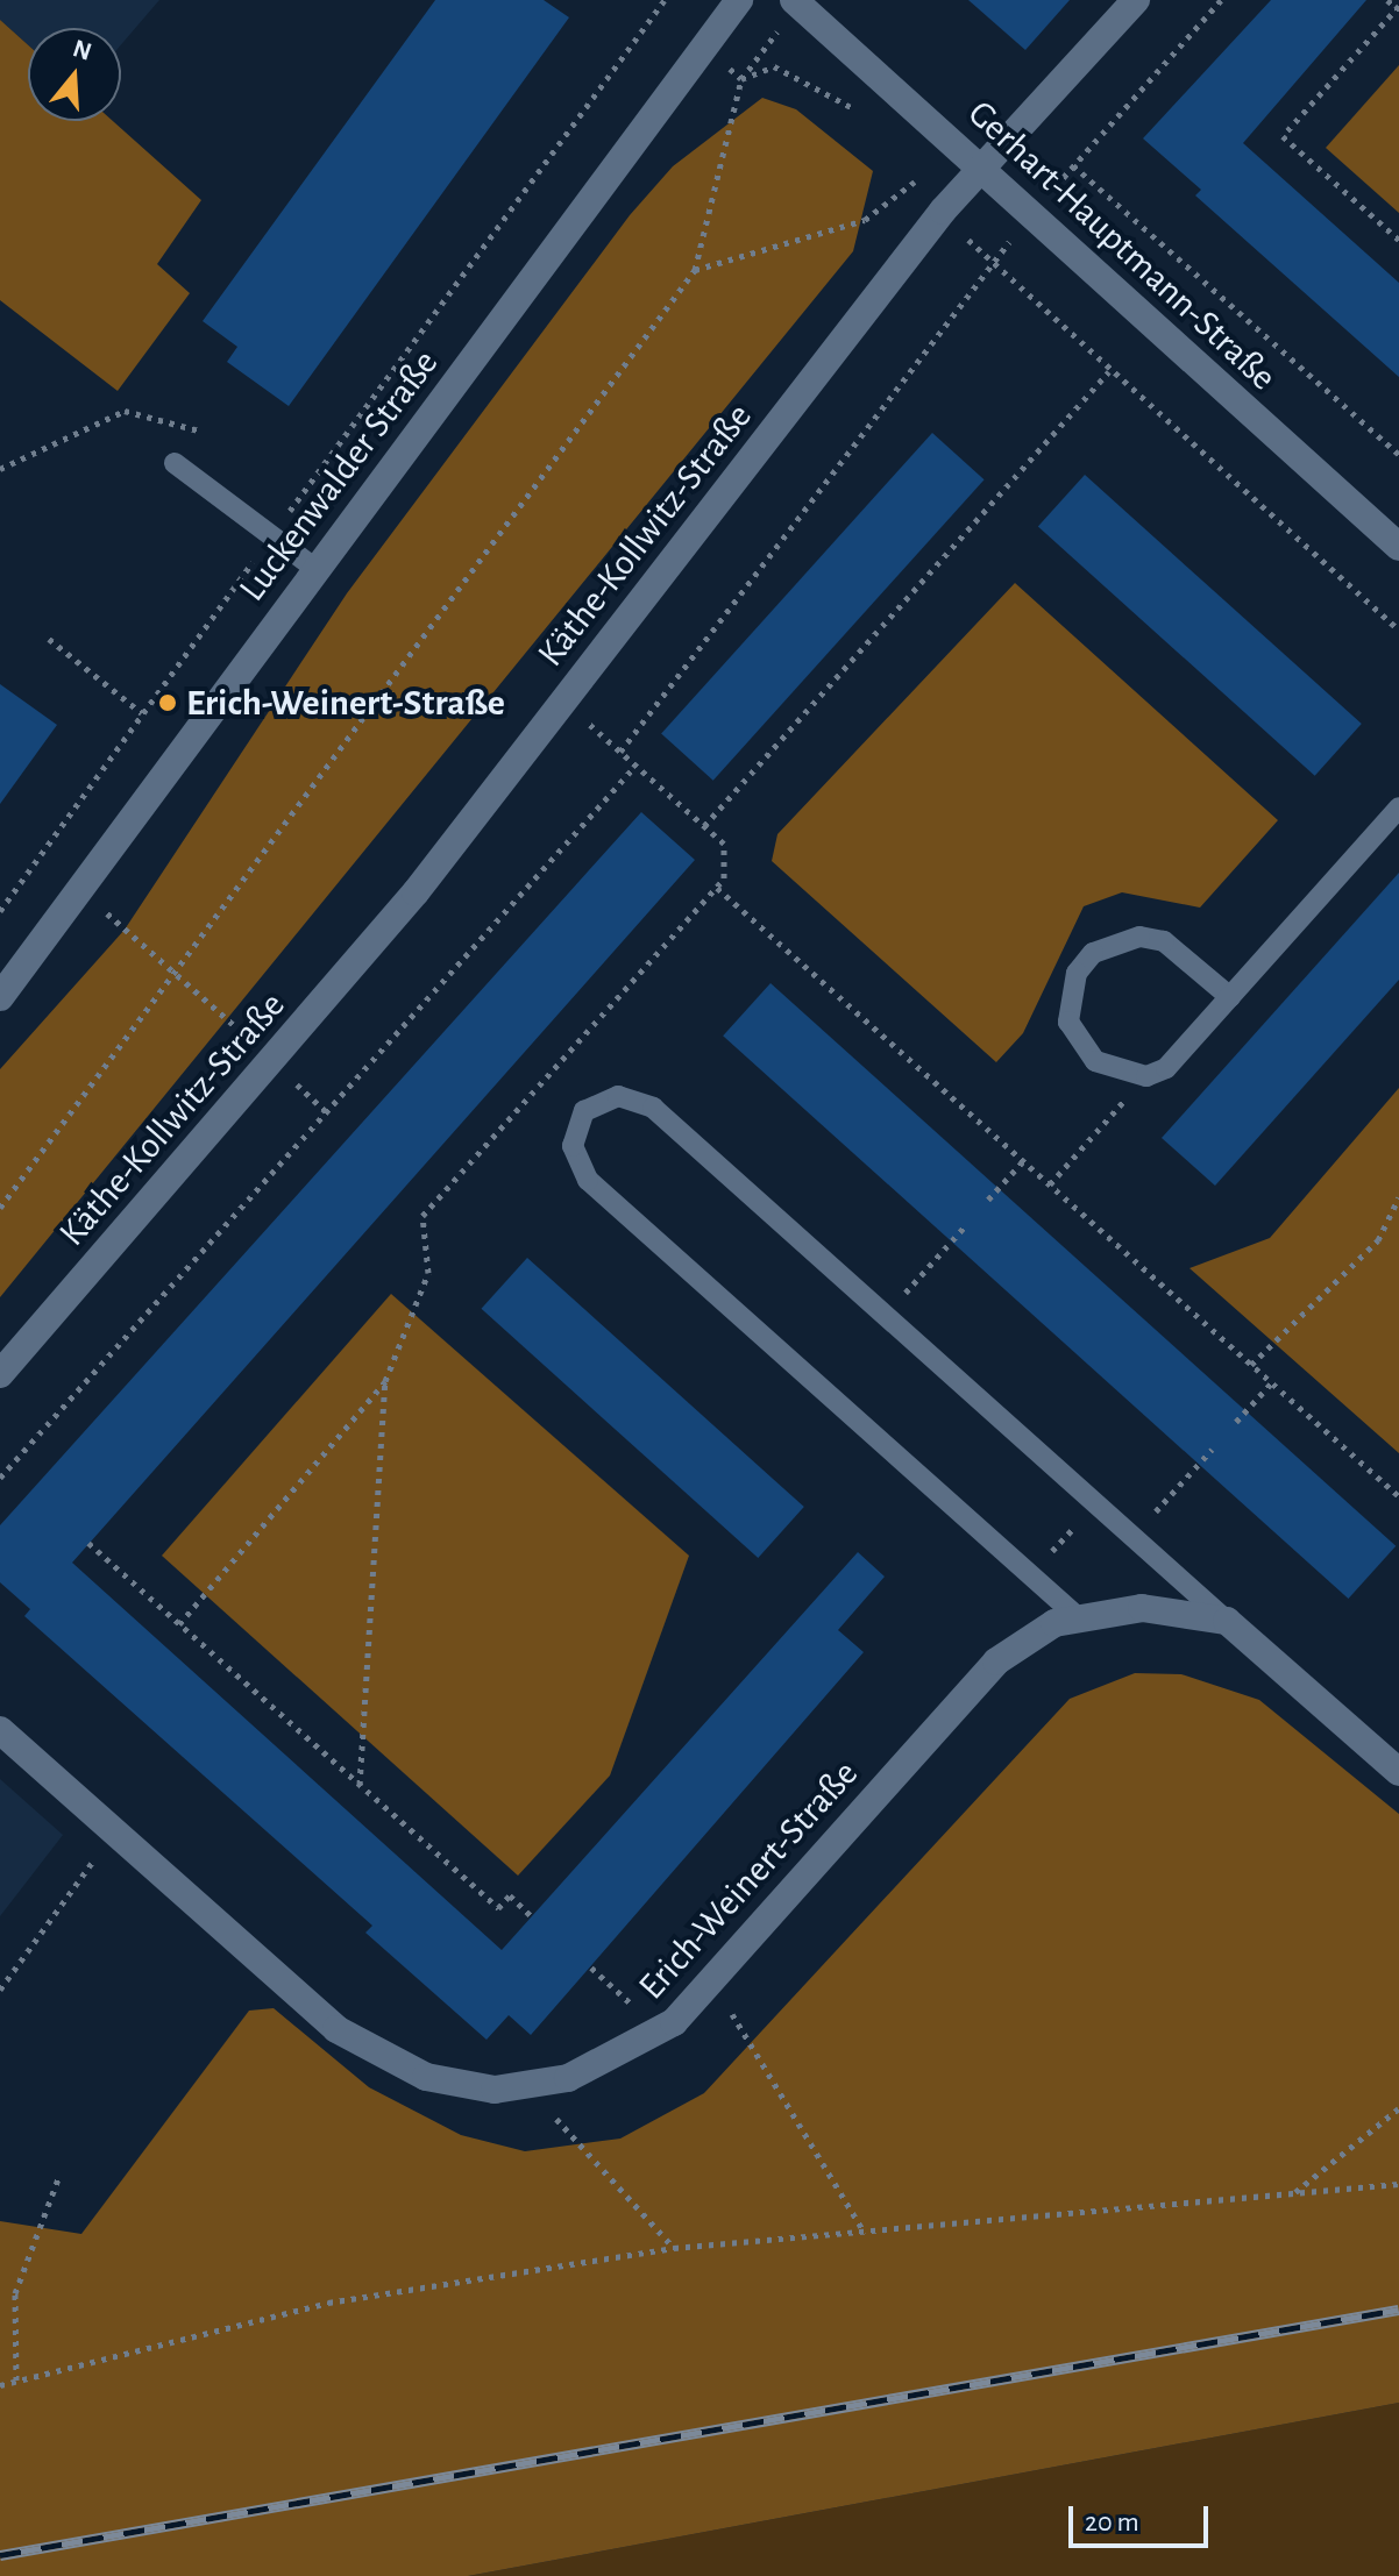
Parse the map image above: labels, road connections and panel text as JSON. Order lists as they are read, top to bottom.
{
  "streets": {
    "street": [
      "Gerhart-Hauptmann-Straße",
      "Luckenwalder Straße",
      "Käthe-Kollwitz-Straße",
      "Erich-Weinert-Straße"
    ]
  },
  "crossings": [
    ["Gerhart-Hauptmann-Straße", "Käthe-Kollwitz-Straße"]
  ],
  "places": ["Erich-Weinert-Straße"],
  "scale_bar": "20 m",
  "north": "top"
}
